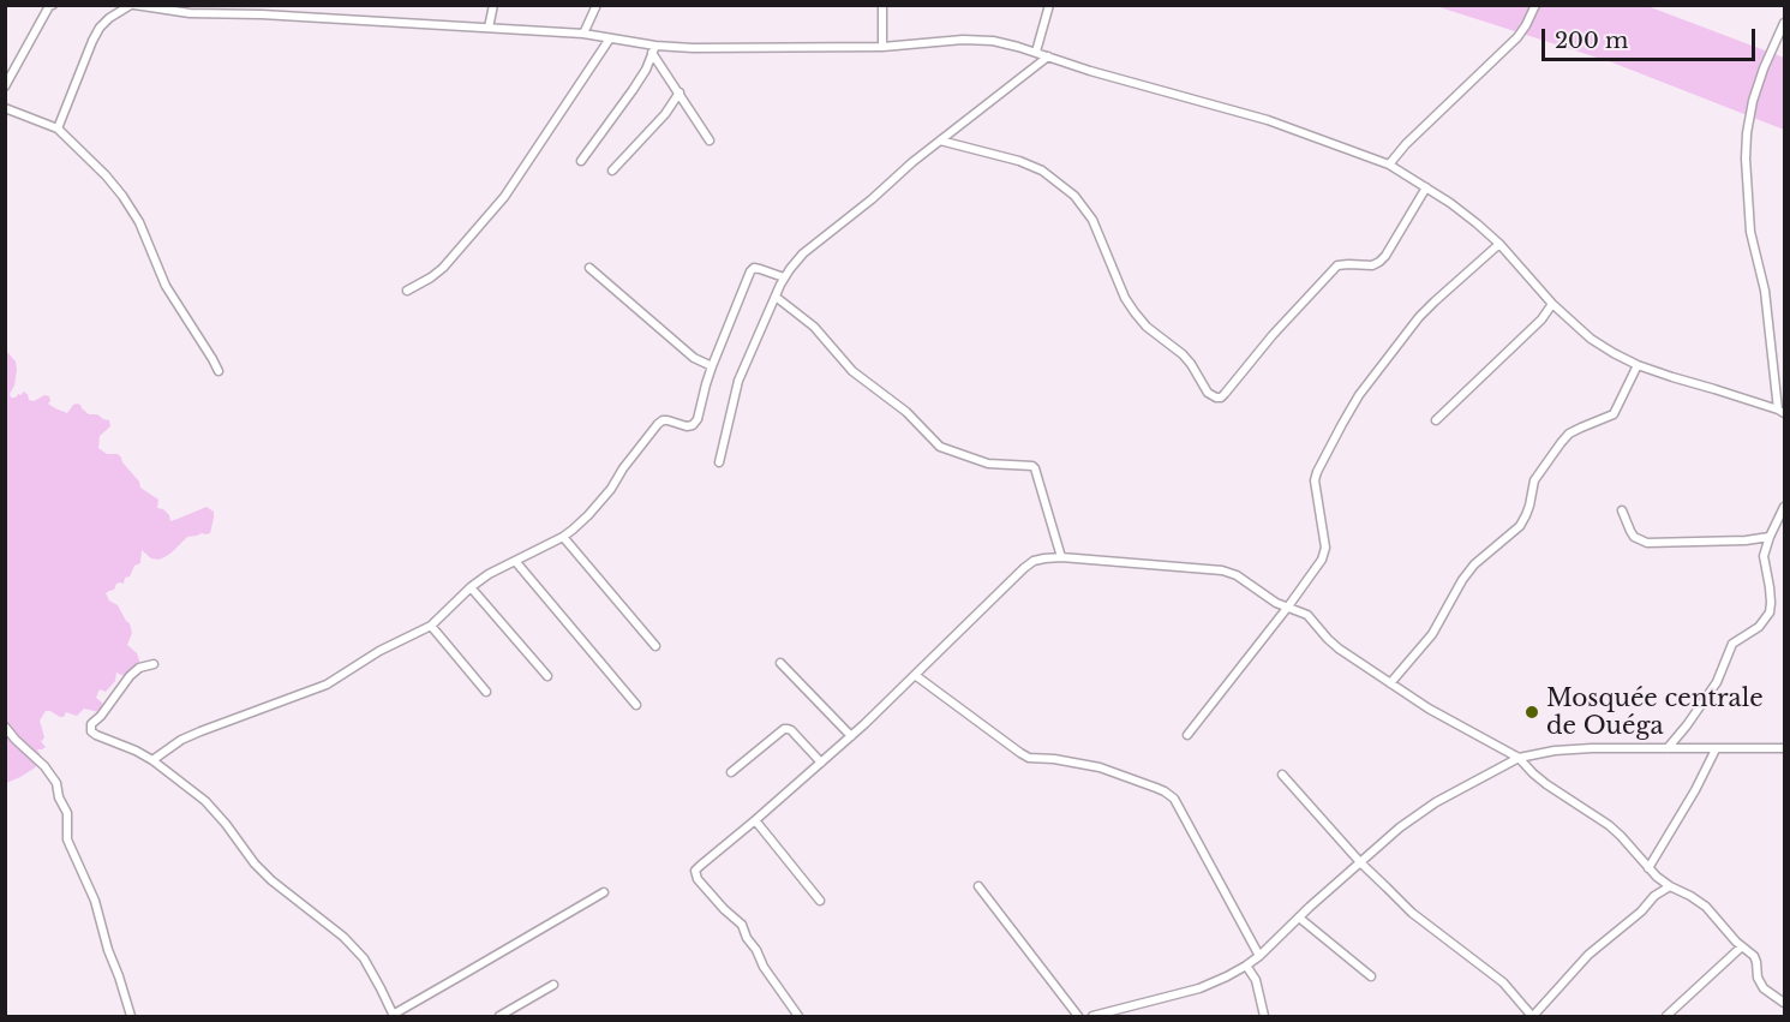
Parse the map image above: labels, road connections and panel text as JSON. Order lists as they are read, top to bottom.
{
  "places": ["Mosquée centrale de Ouéga"],
  "scale_bar": "200 m"
}
